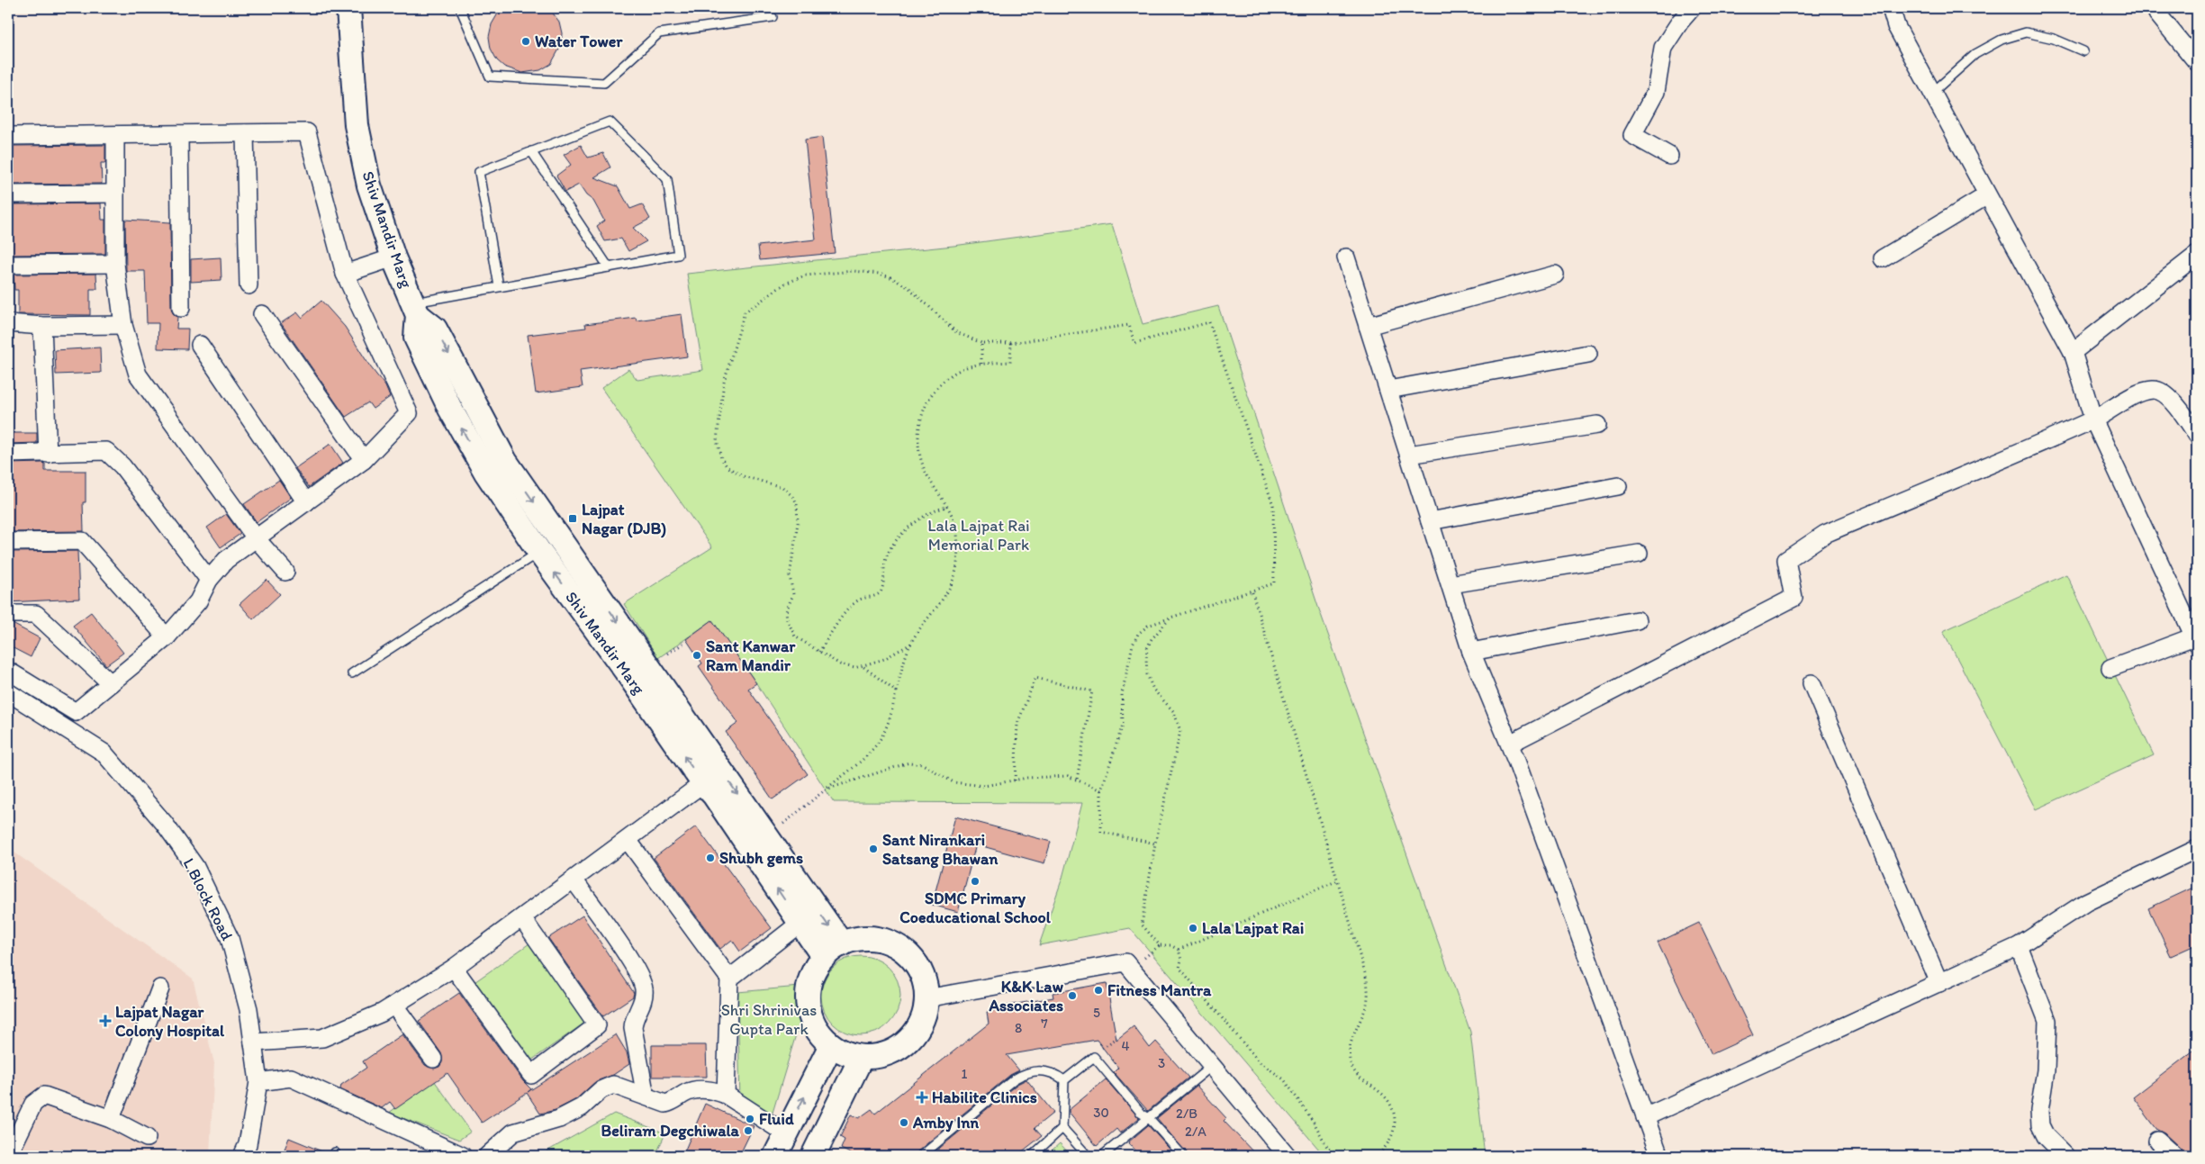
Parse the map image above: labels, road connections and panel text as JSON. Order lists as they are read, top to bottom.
{
  "streets": {
    "street": ["Shiv Mandir Marg", "L Block Road"]
  },
  "parks": ["Lala Lajpat Rai Memorial Park", "Shri Shrinivas Gupta Park"],
  "places": {
    "other": [
      "Water Tower",
      "Sant Kanwar Ram Mandir",
      "Sant Nirankari Satsang Bhawan",
      "Shubh gems",
      "SDMC Primary Coeducational School",
      "Lala Lajpat Rai",
      "Fitness Mantra",
      "K&K Law Associates",
      "Fluid",
      "Amby Inn",
      "Beliram Degchiwala"
    ],
    "transit": ["Lajpat Nagar (DJB)"],
    "health": ["Lajpat Nagar Colony Hospital", "Habilite Clinics"]
  },
  "house_numbers": [
    "5",
    "7",
    "8",
    "4",
    "3",
    "1",
    "30",
    "2/B",
    "2/A"
  ]
}
